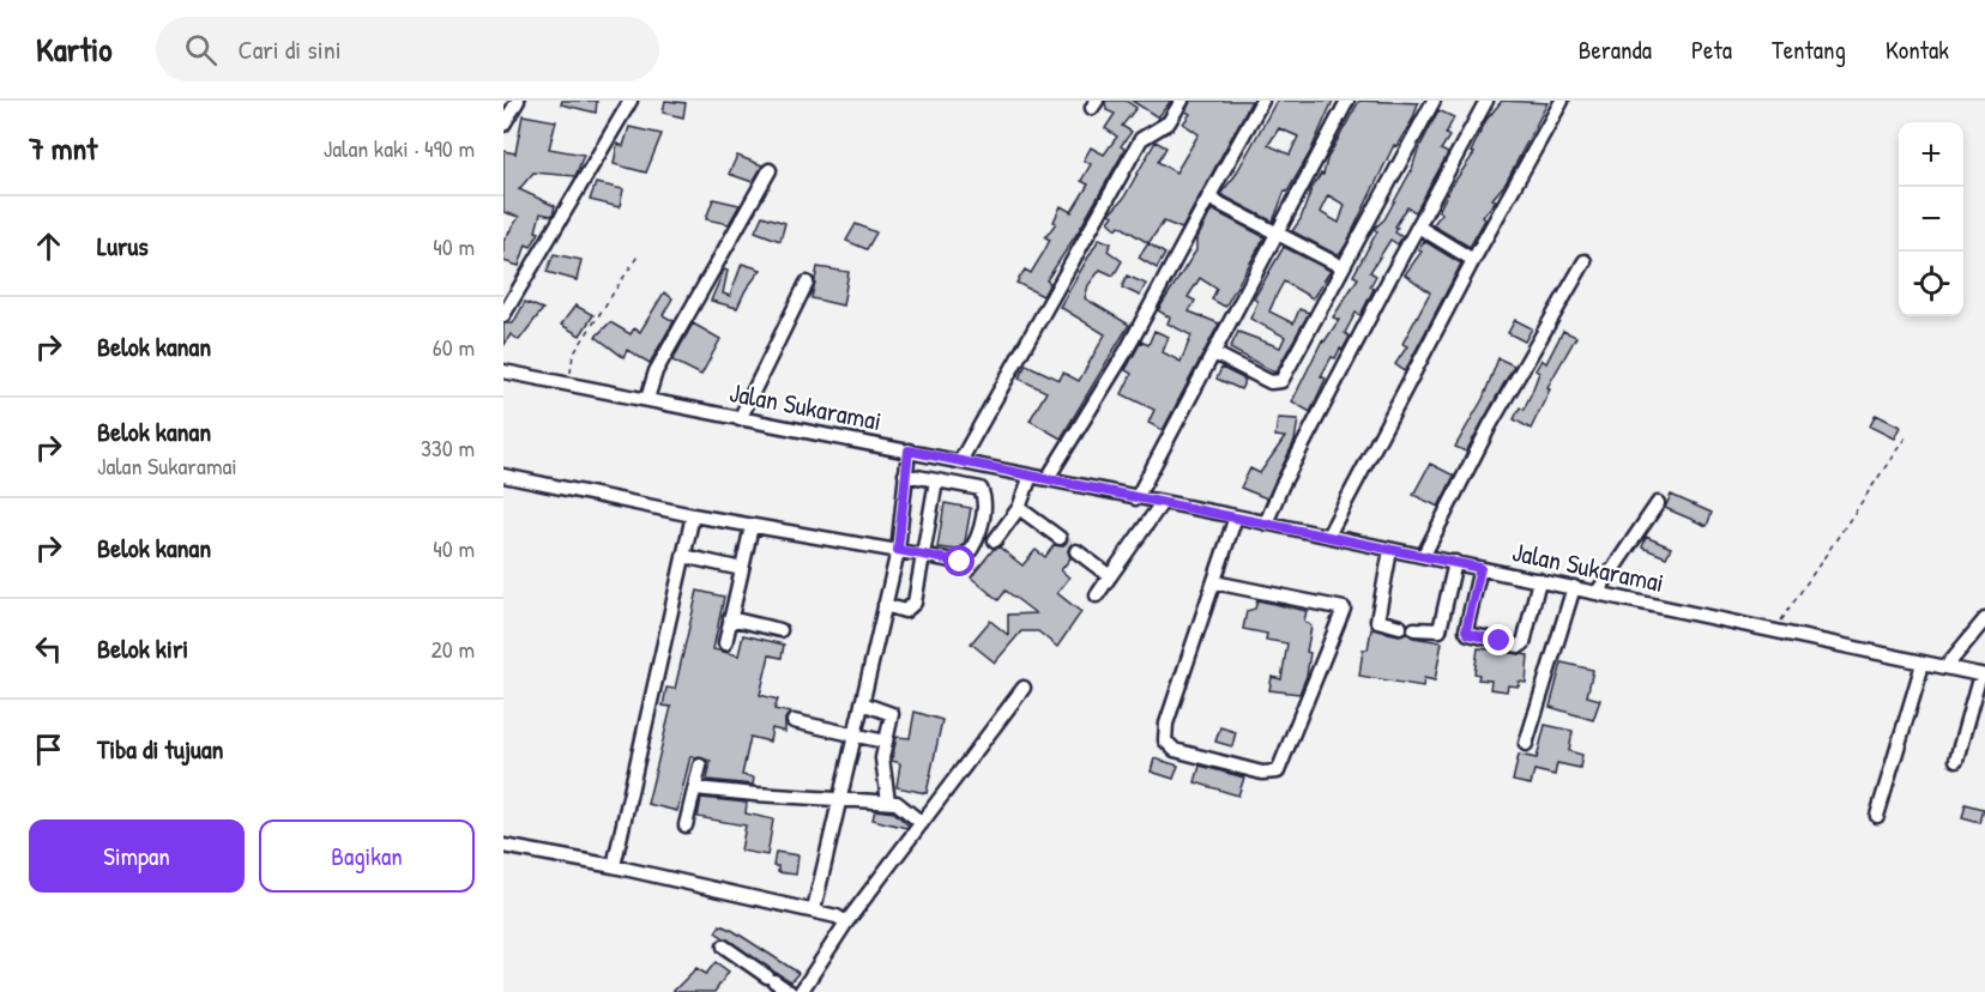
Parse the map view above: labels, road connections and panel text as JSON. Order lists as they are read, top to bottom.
{
  "streets": {
    "street": ["Jalan Sukaramai"]
  },
  "page": {
    "header": "Kartio",
    "search": "Cari di sini",
    "nav": [
      "Beranda",
      "Peta",
      "Tentang",
      "Kontak"
    ],
    "heading": ["7 mnt", "Jalan kaki · 490 m"],
    "map_buttons": ["+", "−"],
    "list": [
      ["Lurus", "40 m"],
      ["Belok kanan", "60 m"],
      ["Belok kanan", "Jalan Sukaramai", "330 m"],
      ["Belok kanan", "40 m"],
      ["Belok kiri", "20 m"],
      "Tiba di tujuan"
    ],
    "buttons": ["Simpan", "Bagikan"]
  }
}
